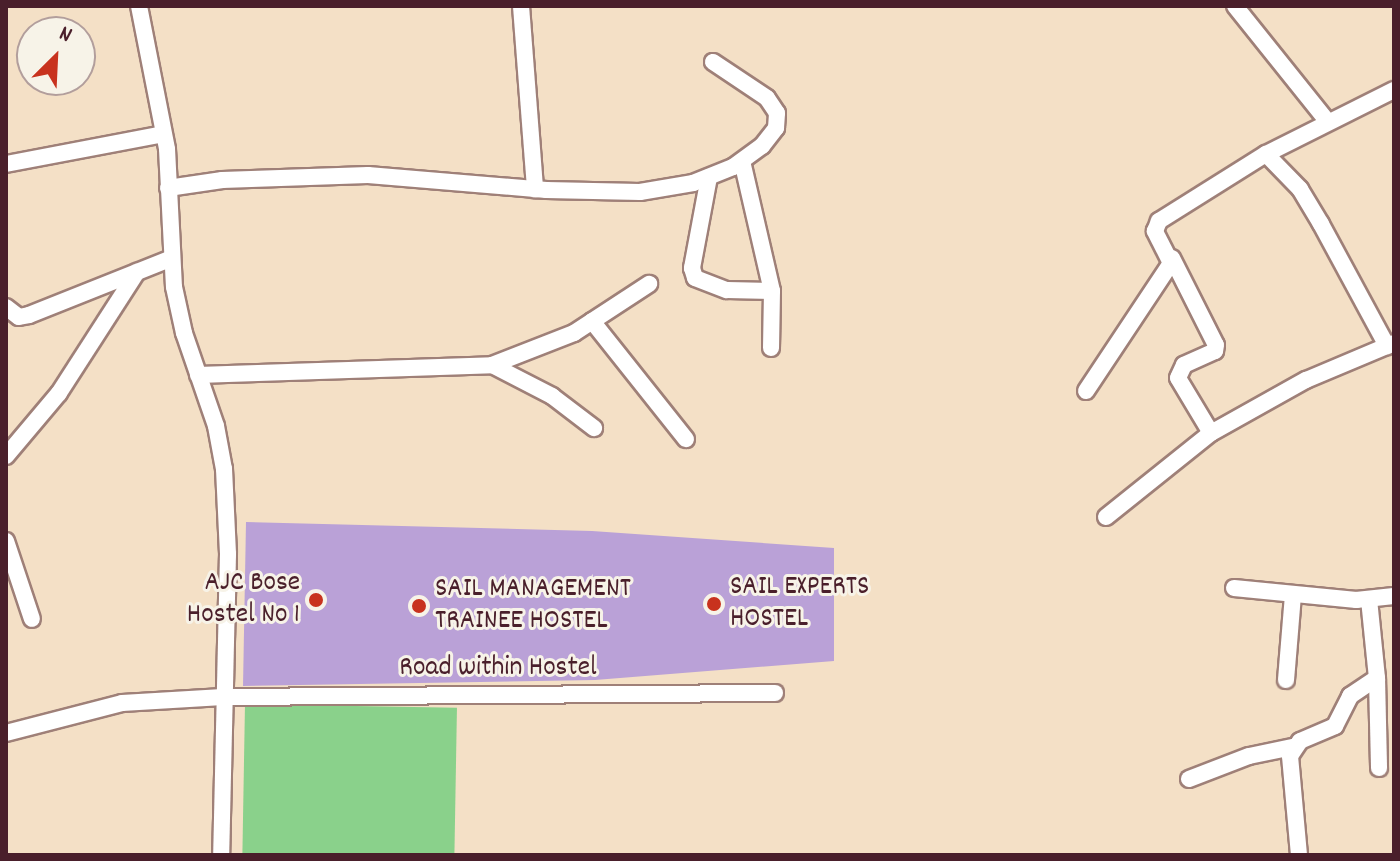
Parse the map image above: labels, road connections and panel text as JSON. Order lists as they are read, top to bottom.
{
  "streets": {
    "street": ["Road within Hostel"]
  },
  "places": ["AJC Bose Hostel No 1", "SAIL EXPERTS HOSTEL", "SAIL MANAGEMENT TRAINEE HOSTEL"],
  "north": "top right"
}
